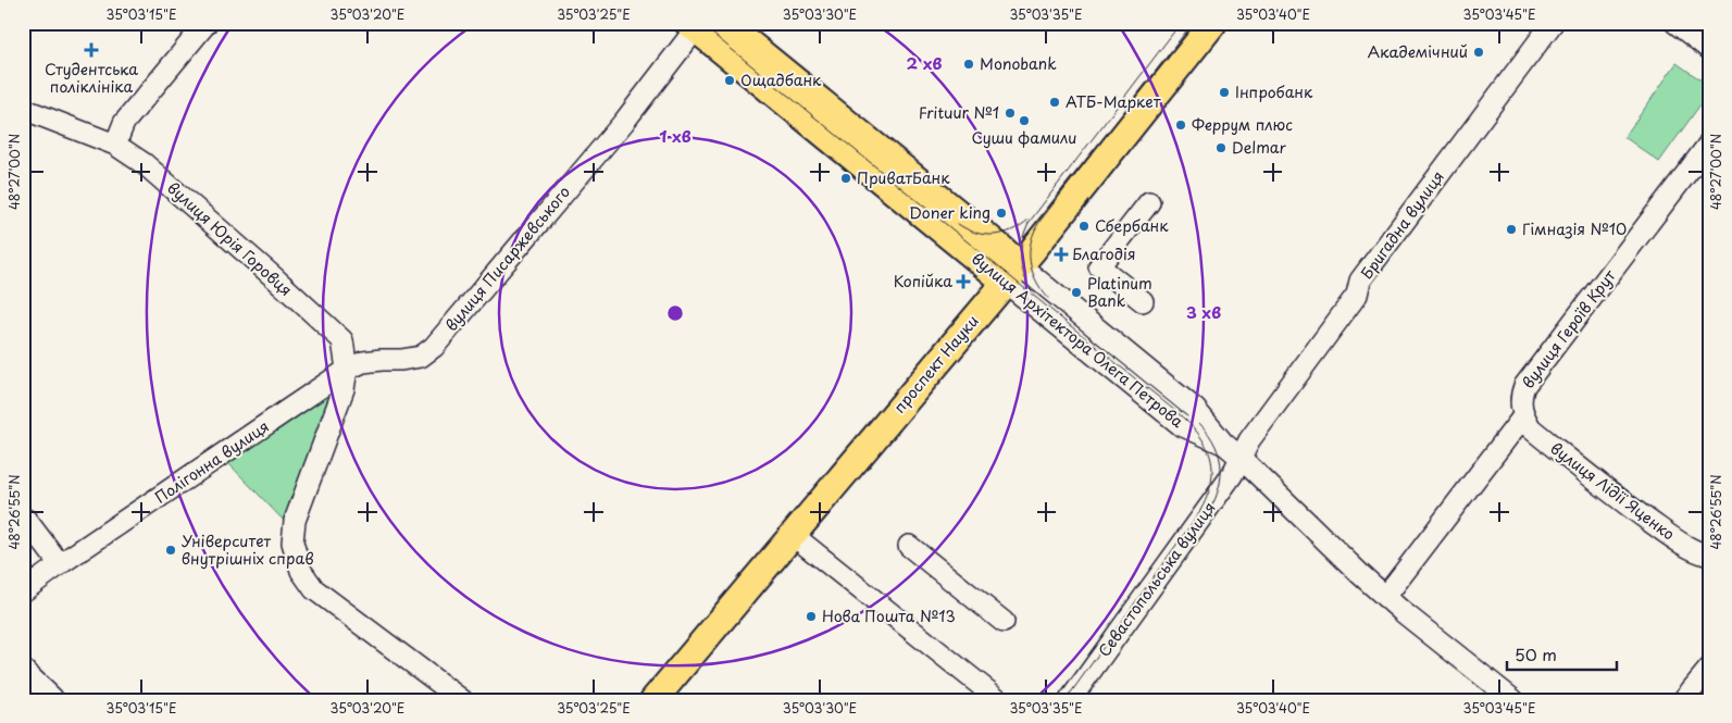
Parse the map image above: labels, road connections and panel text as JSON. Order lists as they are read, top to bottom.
{
  "streets": {
    "main road": ["вулиця Архітектора Олега Петрова", "проспект Науки"],
    "street": [
      "Бригадна вулиця",
      "вулиця Юрія Горовця",
      "вулиця Писаржевського",
      "вулиця Героїв Крут",
      "Полігонна вулиця",
      "вулиця Лідії Яценко",
      "Севастопольська вулиця"
    ]
  },
  "crossings": [
    ["Бригадна вулиця", "вулиця Архітектора Олега Петрова"],
    ["Бригадна вулиця", "Севастопольська вулиця"],
    ["вулиця Юрія Горовця", "вулиця Писаржевського"],
    ["вулиця Юрія Горовця", "Полігонна вулиця"],
    ["вулиця Писаржевського", "вулиця Архітектора Олега Петрова"],
    ["вулиця Писаржевського", "Полігонна вулиця"],
    ["вулиця Героїв Крут", "вулиця Лідії Яценко"],
    ["вулиця Архітектора Олега Петрова", "проспект Науки"],
    ["вулиця Архітектора Олега Петрова", "Севастопольська вулиця"]
  ],
  "places": {
    "health": ["Студентська поліклініка", "Благодія", "Копійка"],
    "other": [
      "Академічний",
      "Monobank",
      "Ощадбанк",
      "Інпробанк",
      "АТБ-Маркет",
      "Frituur №1",
      "Суши фамили",
      "Феррум плюс",
      "Delmar",
      "ПриватБанк",
      "Doner king",
      "Сбербанк",
      "Гімназія №10",
      "Platinum Bank",
      "Університет внутрішніх справ",
      "Нова Пошта №13"
    ]
  },
  "scale_bar": "50 m",
  "coordinates": [
    "35°03'15\"E",
    "35°03'20\"E",
    "35°03'25\"E",
    "35°03'30\"E",
    "35°03'35\"E",
    "35°03'40\"E",
    "35°03'45\"E",
    "48°27'00\"N",
    "48°26'55\"N"
  ],
  "rings": ["2 хв", "1 хв", "3 хв"]
}
